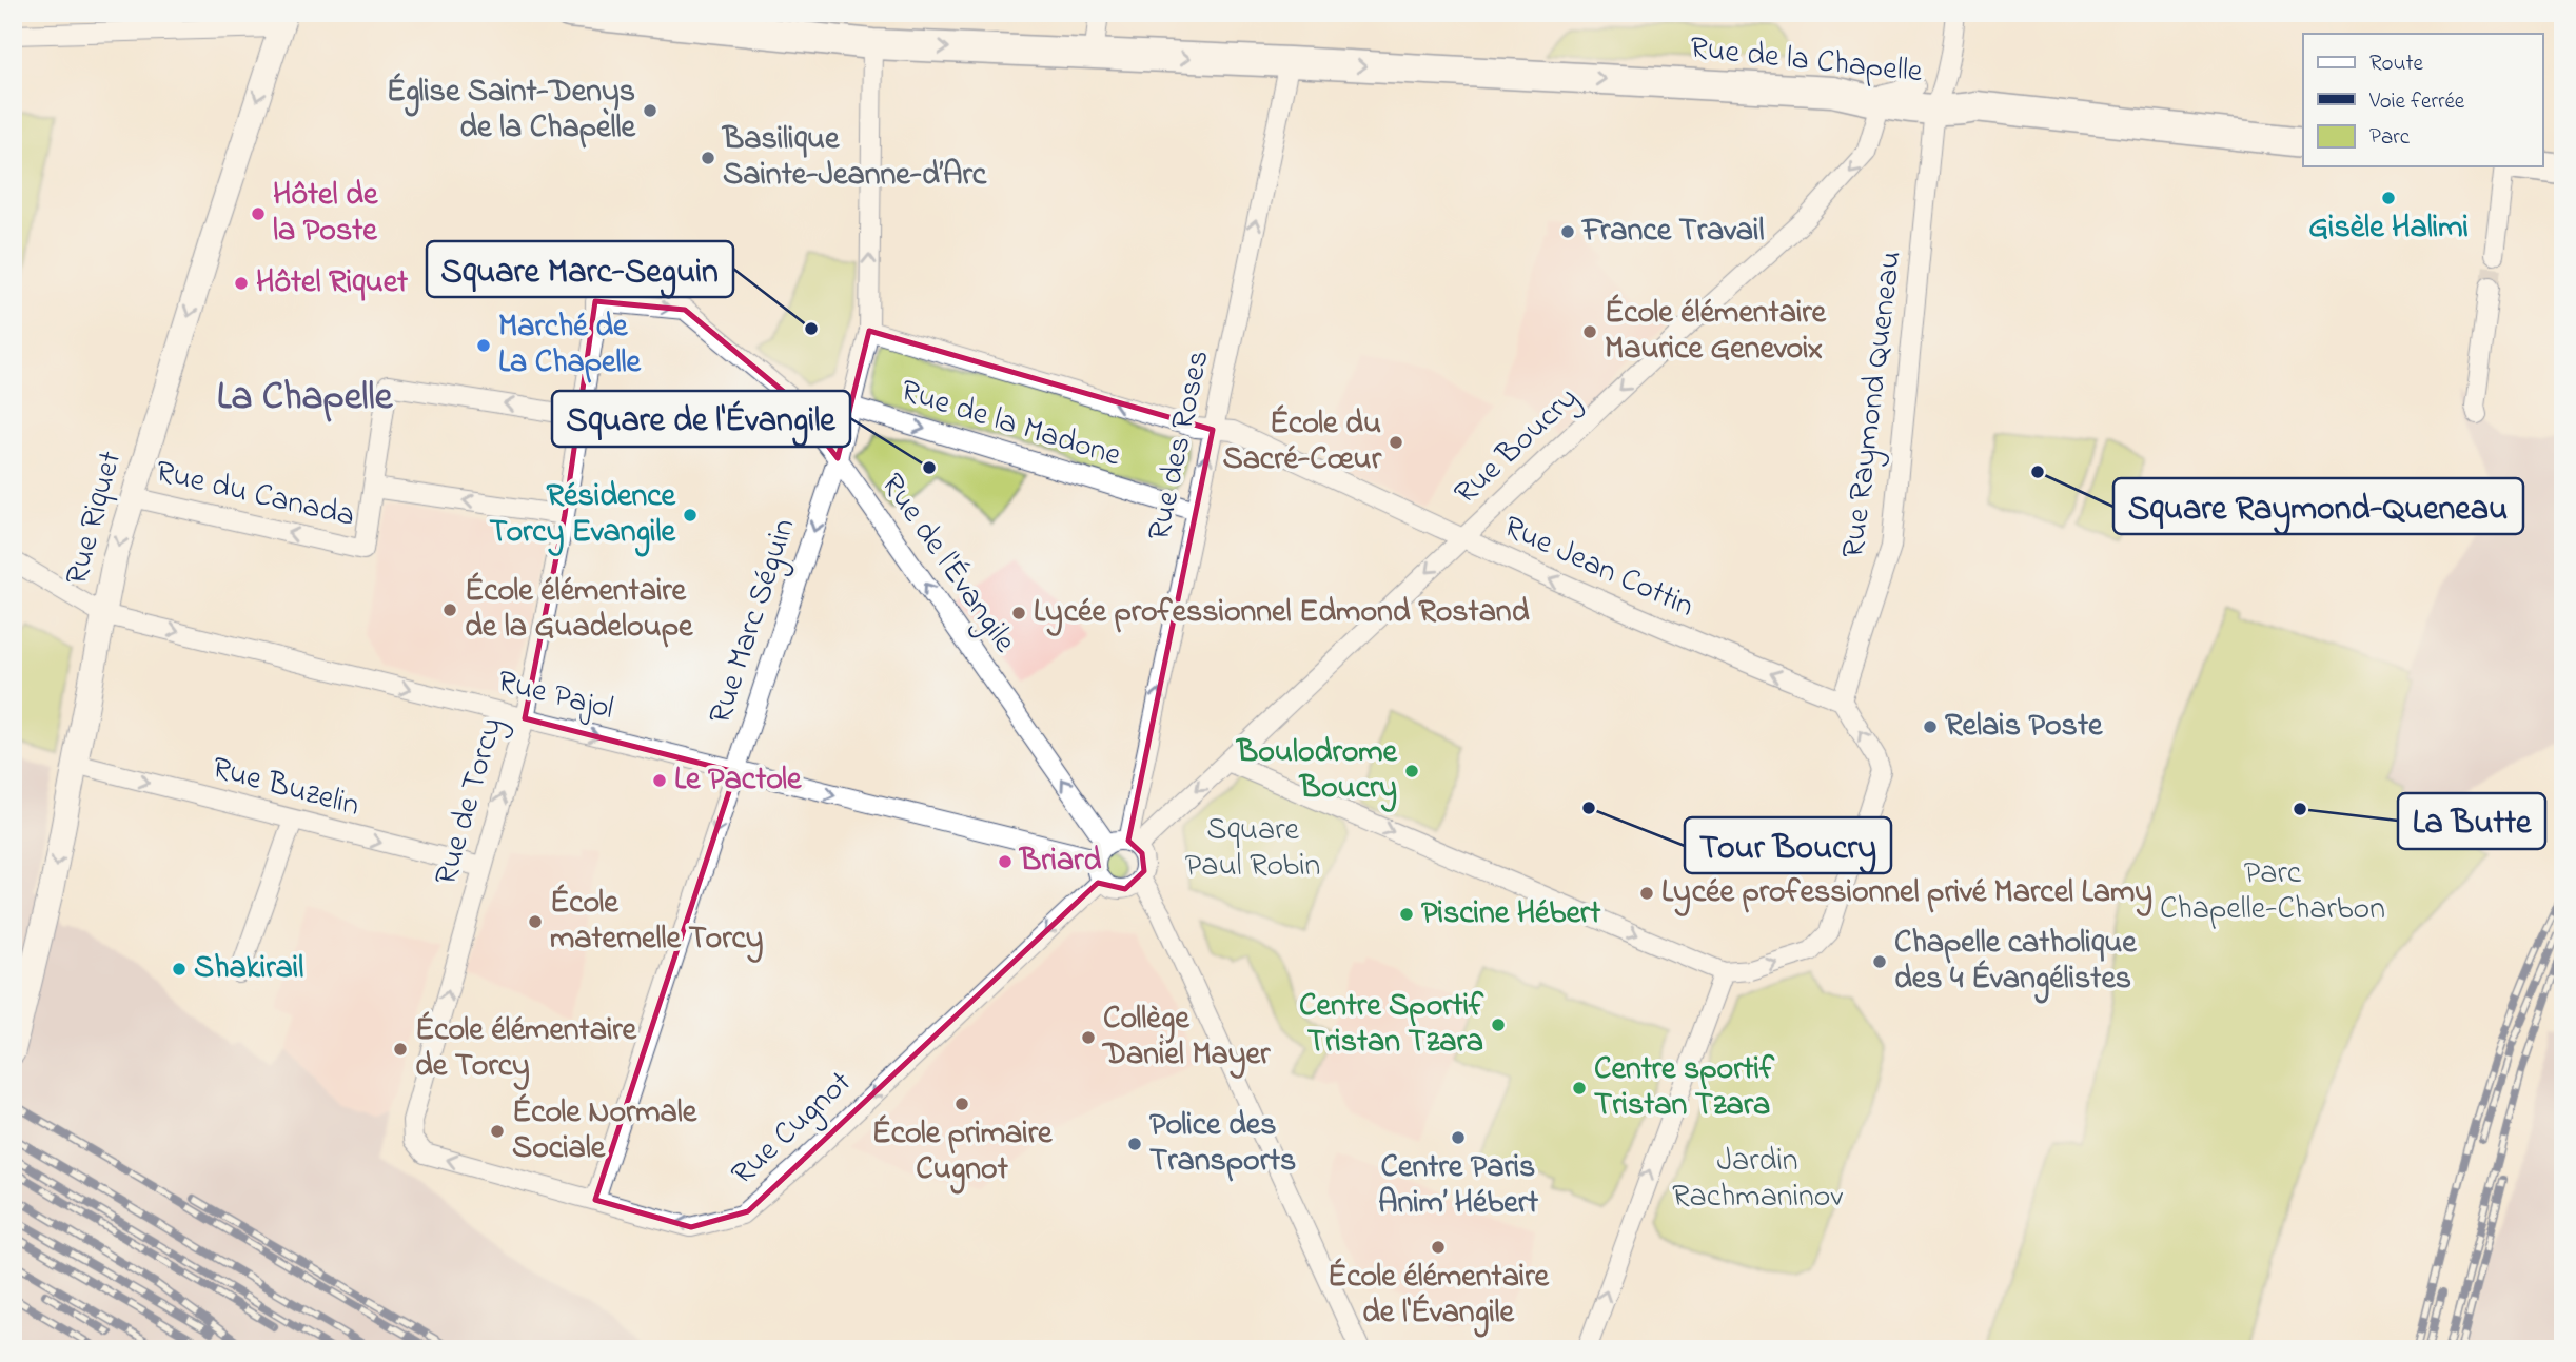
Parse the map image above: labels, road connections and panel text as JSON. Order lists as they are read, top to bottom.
{
  "streets": {
    "main road": ["Rue de la Chapelle"],
    "street": [
      "Rue Raymond Queneau",
      "Rue de la Madone",
      "Rue des Roses",
      "Rue Boucry",
      "Rue du Canada",
      "Rue Riquet",
      "Rue de l'Évangile",
      "Rue Jean Cottin",
      "Rue Marc Séguin",
      "Rue Pajol",
      "Rue Buzelin",
      "Rue de Torcy",
      "Rue Cugnot"
    ]
  },
  "crossings": [
    ["Rue de la Chapelle", "Rue Raymond Queneau"],
    ["Rue de la Chapelle", "Rue des Roses"],
    ["Rue de la Chapelle", "Rue Boucry"],
    ["Rue de la Chapelle", "Rue Marc Séguin"],
    ["Rue Raymond Queneau", "Rue Boucry"],
    ["Rue Raymond Queneau", "Rue Jean Cottin"],
    ["Rue de la Madone", "Rue des Roses"],
    ["Rue de la Madone", "Rue Jean Cottin"],
    ["Rue de la Madone", "Rue Marc Séguin"],
    ["Rue des Roses", "Rue Boucry"],
    ["Rue des Roses", "Rue de l'Évangile"],
    ["Rue des Roses", "Rue Jean Cottin"],
    ["Rue des Roses", "Rue Pajol"],
    ["Rue des Roses", "Rue Cugnot"],
    ["Rue Boucry", "Rue de l'Évangile"],
    ["Rue Boucry", "Rue Jean Cottin"],
    ["Rue Boucry", "Rue Pajol"],
    ["Rue Boucry", "Rue Cugnot"],
    ["Rue du Canada", "Rue Riquet"],
    ["Rue Riquet", "Rue Pajol"],
    ["Rue Riquet", "Rue Buzelin"],
    ["Rue de l'Évangile", "Rue Marc Séguin"],
    ["Rue de l'Évangile", "Rue Pajol"],
    ["Rue de l'Évangile", "Rue de Torcy"],
    ["Rue de l'Évangile", "Rue Cugnot"],
    ["Rue Marc Séguin", "Rue Pajol"],
    ["Rue Marc Séguin", "Rue Cugnot"],
    ["Rue Pajol", "Rue de Torcy"],
    ["Rue Pajol", "Rue Cugnot"],
    ["Rue Buzelin", "Rue de Torcy"],
    ["Rue de Torcy", "Rue Cugnot"]
  ],
  "one_way": [
    "Rue de la Chapelle",
    "Rue des Roses",
    "Rue Boucry",
    "Rue Riquet",
    "Rue Jean Cottin",
    "Rue Pajol",
    "Rue Buzelin",
    "Rue de Torcy",
    "Rue Cugnot"
  ],
  "districts": ["La Chapelle"],
  "parks": ["Square Paul Robin", "Parc Chapelle-Charbon", "Jardin Rachmaninov"],
  "places": [
    "Église Saint-Denys de la Chapelle",
    "Basilique Sainte-Jeanne-d’Arc",
    "Gisèle Halimi",
    "Hôtel de la Poste",
    "France Travail",
    "Hôtel Riquet",
    "Square Marc-Seguin",
    "École élémentaire Maurice Genevoix",
    "Marché de La Chapelle",
    "École du Sacré-Cœur",
    "Square de l'Évangile",
    "Square Raymond-Queneau",
    "Résidence Torcy Evangile",
    "École élémentaire de la Guadeloupe",
    "Lycée professionnel Edmond Rostand",
    "Relais Poste",
    "Boulodrome Boucry",
    "Le Pactole",
    "Tour Boucry",
    "La Butte",
    "Briard",
    "Lycée professionnel privé Marcel Lamy",
    "Piscine Hébert",
    "École maternelle Torcy",
    "Chapelle catholique des 4 Évangélistes",
    "Shakirail",
    "Centre Sportif Tristan Tzara",
    "Collège Daniel Mayer",
    "École élémentaire de Torcy",
    "Centre sportif Tristan Tzara",
    "École primaire Cugnot",
    "École Normale Sociale",
    "Centre Paris Anim’ Hébert",
    "Police des Transports",
    "École élémentaire de l'Évangile"
  ],
  "legend": ["Route", "Voie ferrée", "Parc"]
}
